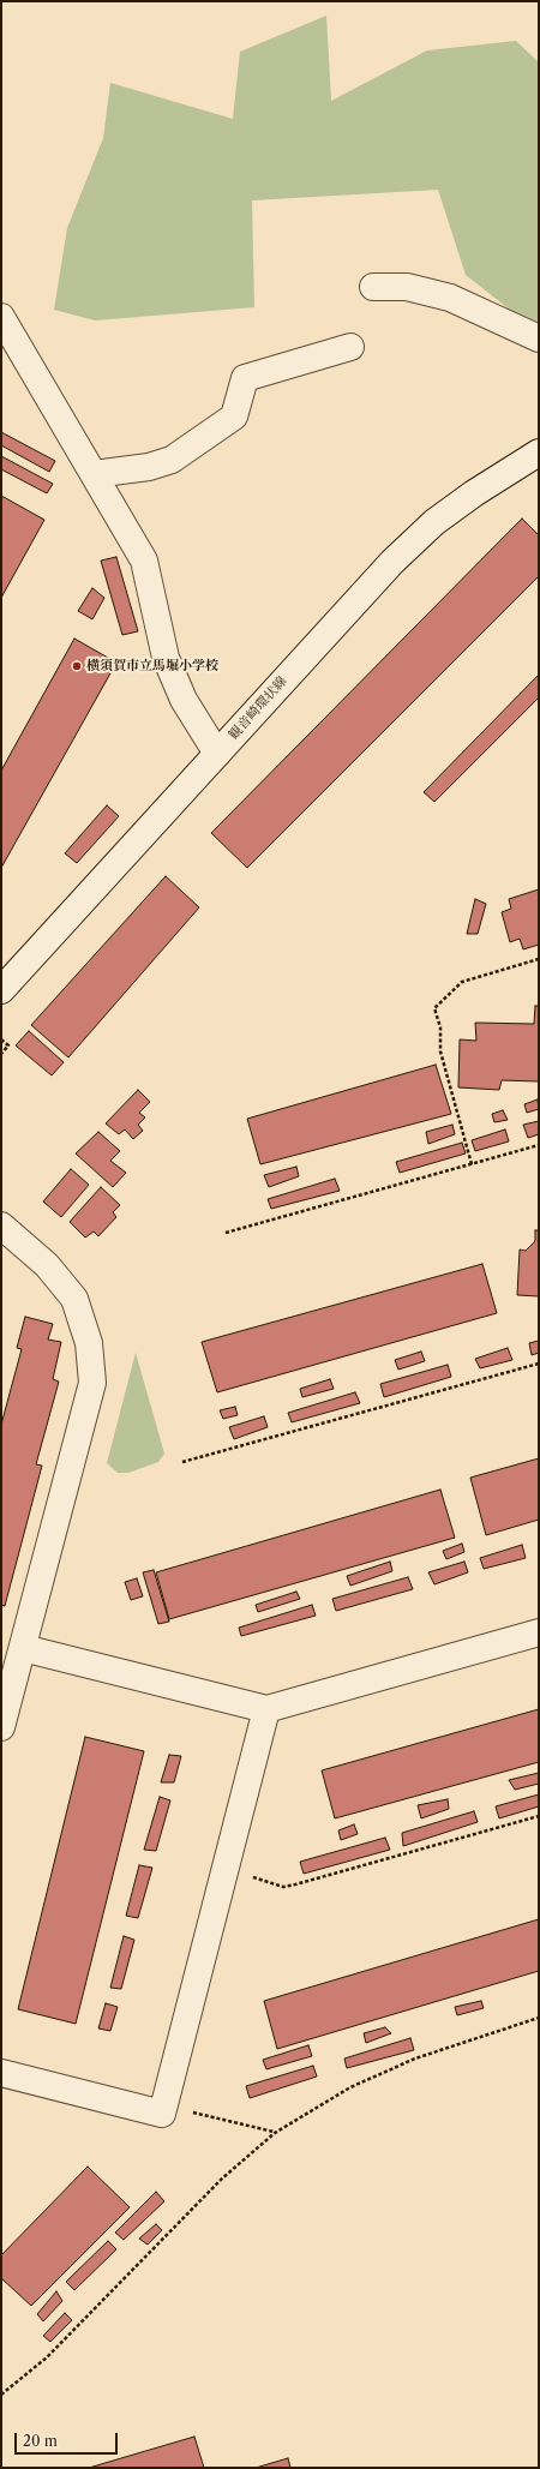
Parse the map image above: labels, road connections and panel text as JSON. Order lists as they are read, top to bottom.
{
  "streets": {
    "street": ["観音崎環状線"]
  },
  "places": ["横須賀市立馬堀小学校"],
  "scale_bar": "20 m"
}
